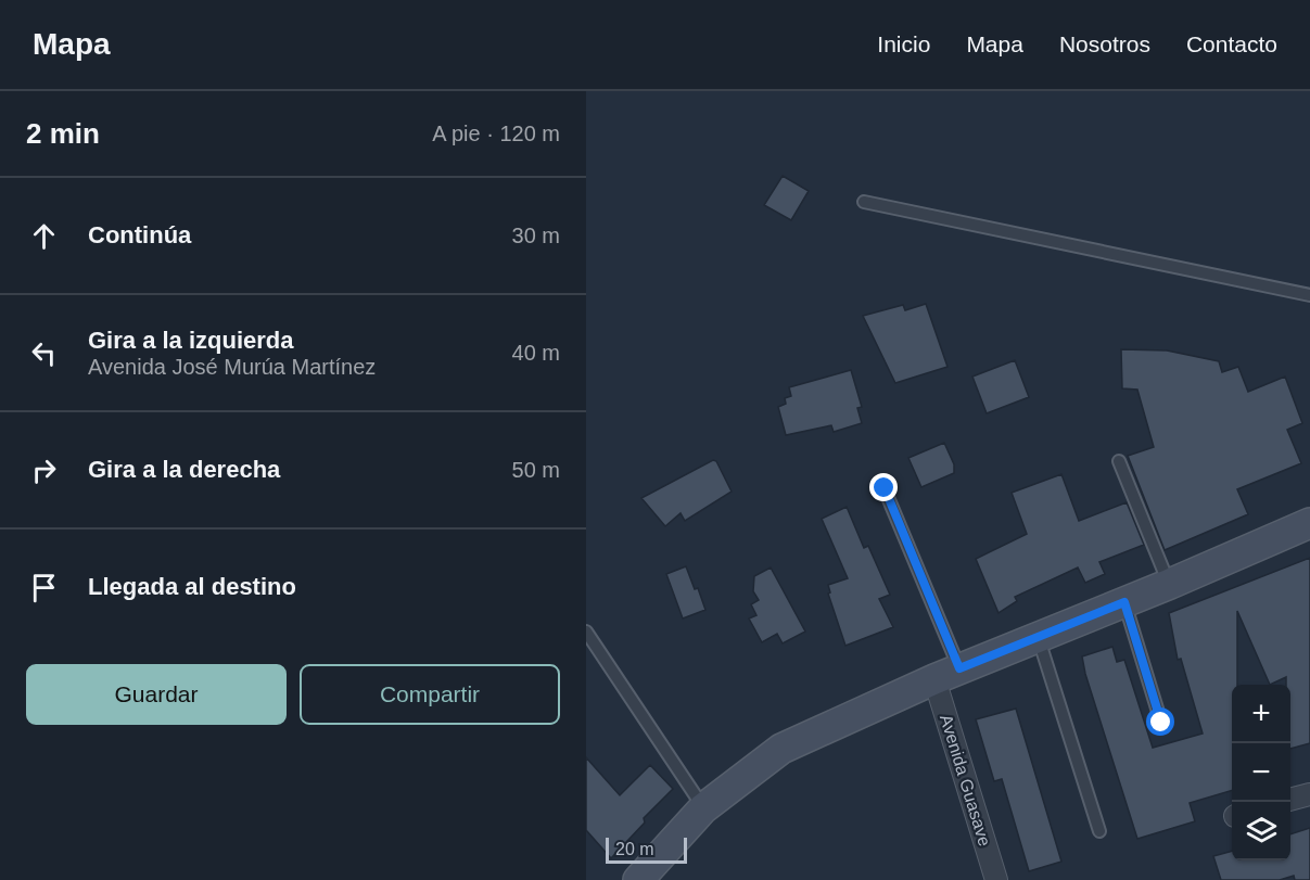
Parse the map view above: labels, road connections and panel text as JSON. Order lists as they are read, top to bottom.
{
  "streets": {
    "street": ["Avenida Guasave"]
  },
  "scale_bar": "20 m",
  "page": {
    "header": "Mapa",
    "nav": [
      "Inicio",
      "Mapa",
      "Nosotros",
      "Contacto"
    ],
    "heading": ["2 min", "A pie · 120 m"],
    "list": [
      ["Continúa", "30 m"],
      ["Gira a la izquierda", "Avenida José Murúa Martínez", "40 m"],
      ["Gira a la derecha", "50 m"],
      "Llegada al destino"
    ],
    "buttons": ["Guardar", "Compartir"],
    "map_buttons": ["+", "−"],
    "scale": "20 m"
  }
}
